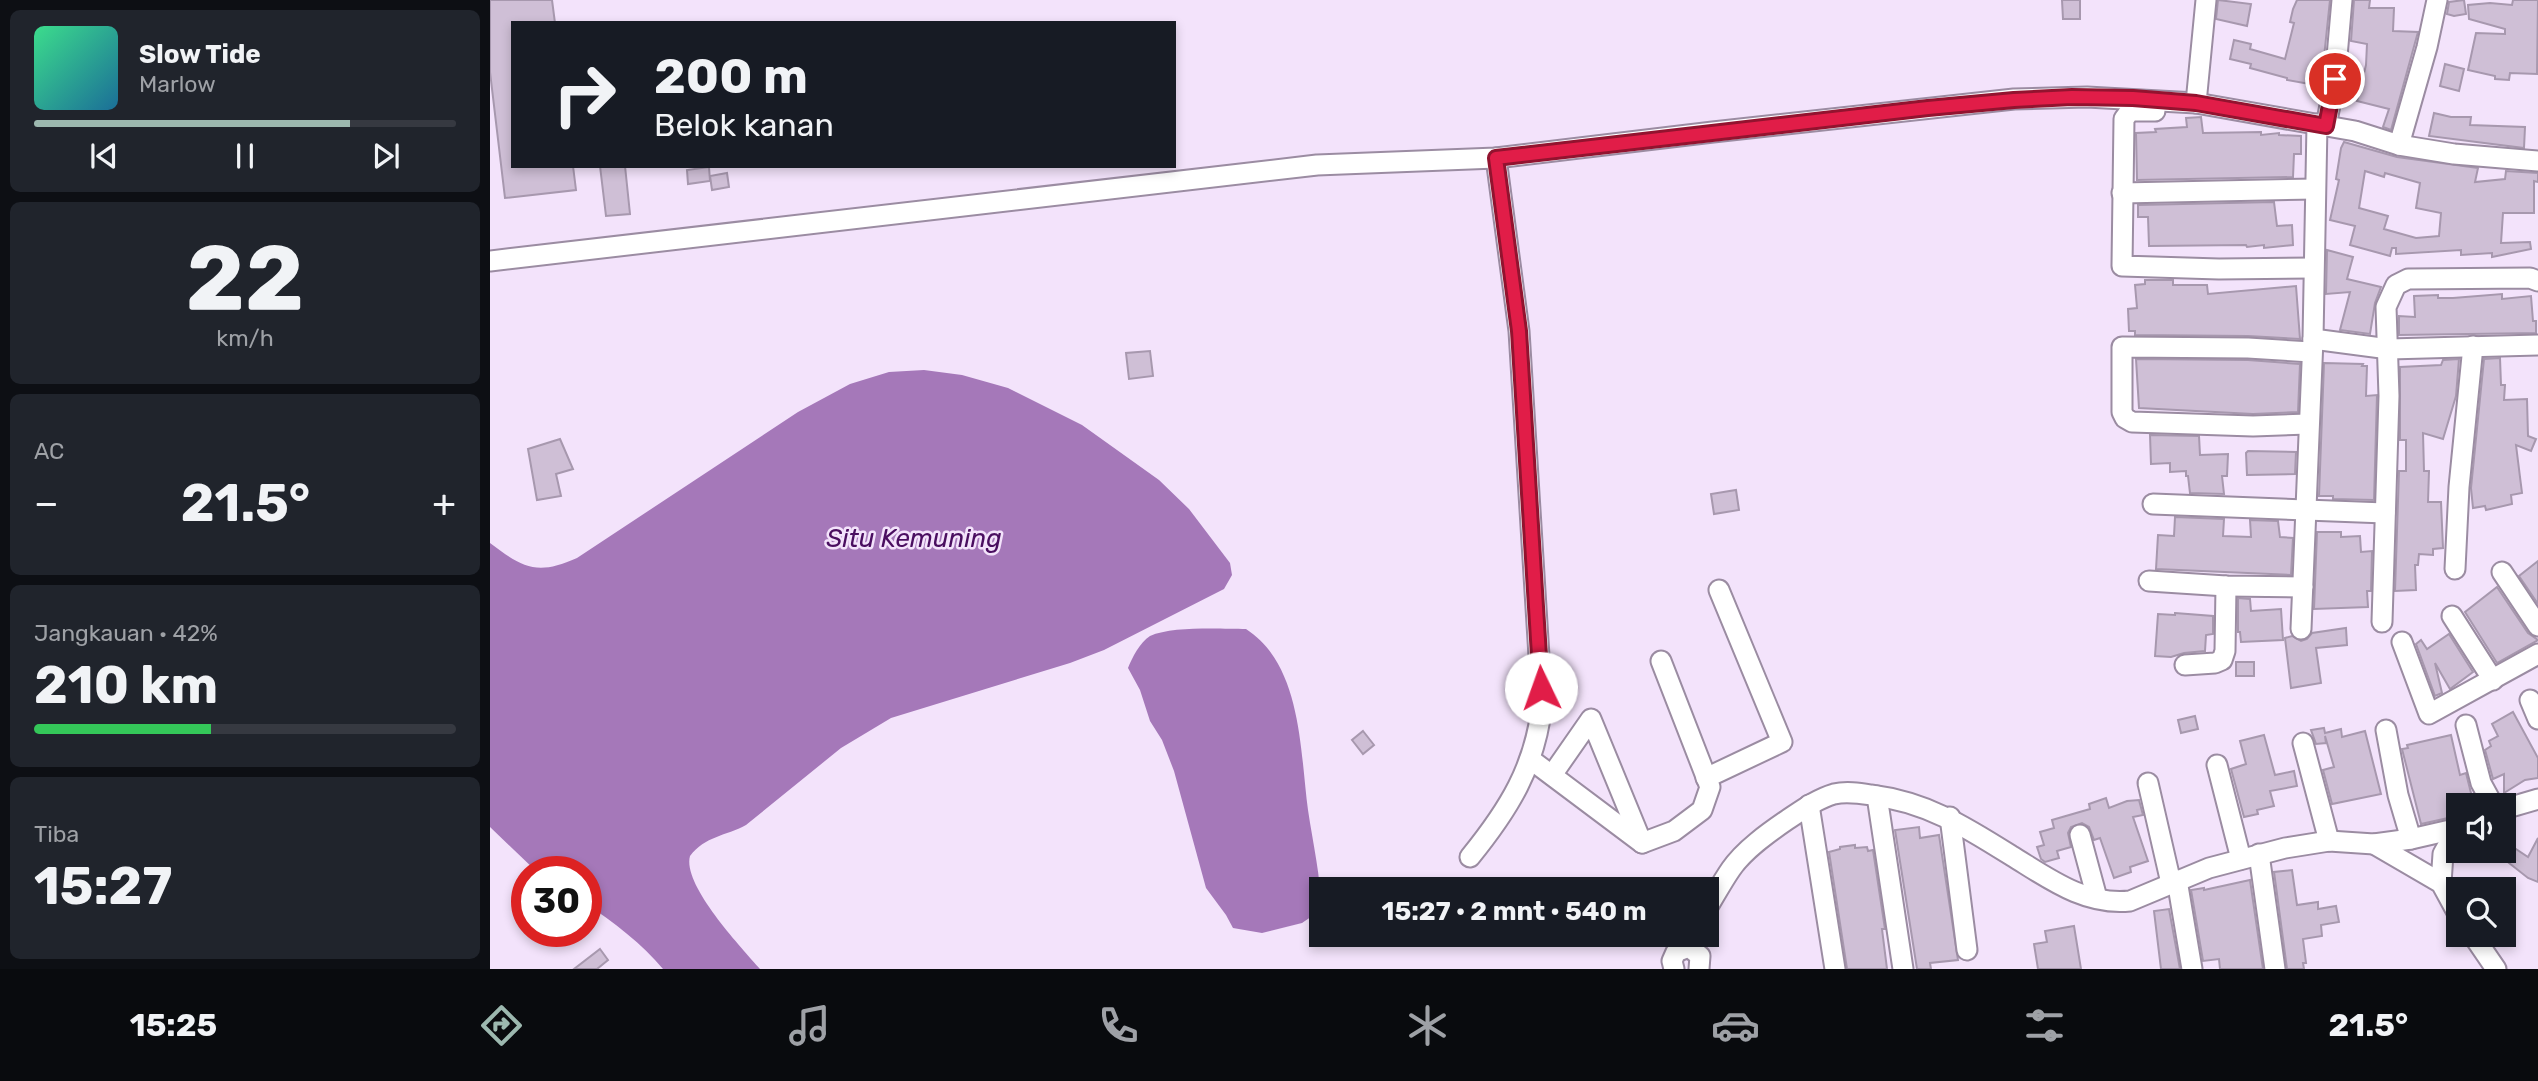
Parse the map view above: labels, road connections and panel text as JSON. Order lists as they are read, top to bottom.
{
  "water": ["Situ Kemuning"],
  "page": {
    "turn": ["200 m", "Belok kanan"],
    "song": ["Slow Tide", "Marlow"],
    "tile": [
      ["22", "km/h"],
      "AC",
      ["Jangkauan · 42%", "210 km"],
      ["Tiba", "15:27"]
    ],
    "heat": ["−", "21.5°", "+"],
    "limit": "30",
    "trip": "15:27 · 2 mnt · 540 m",
    "tabs": ["15:25", "21.5°"]
  }
}
